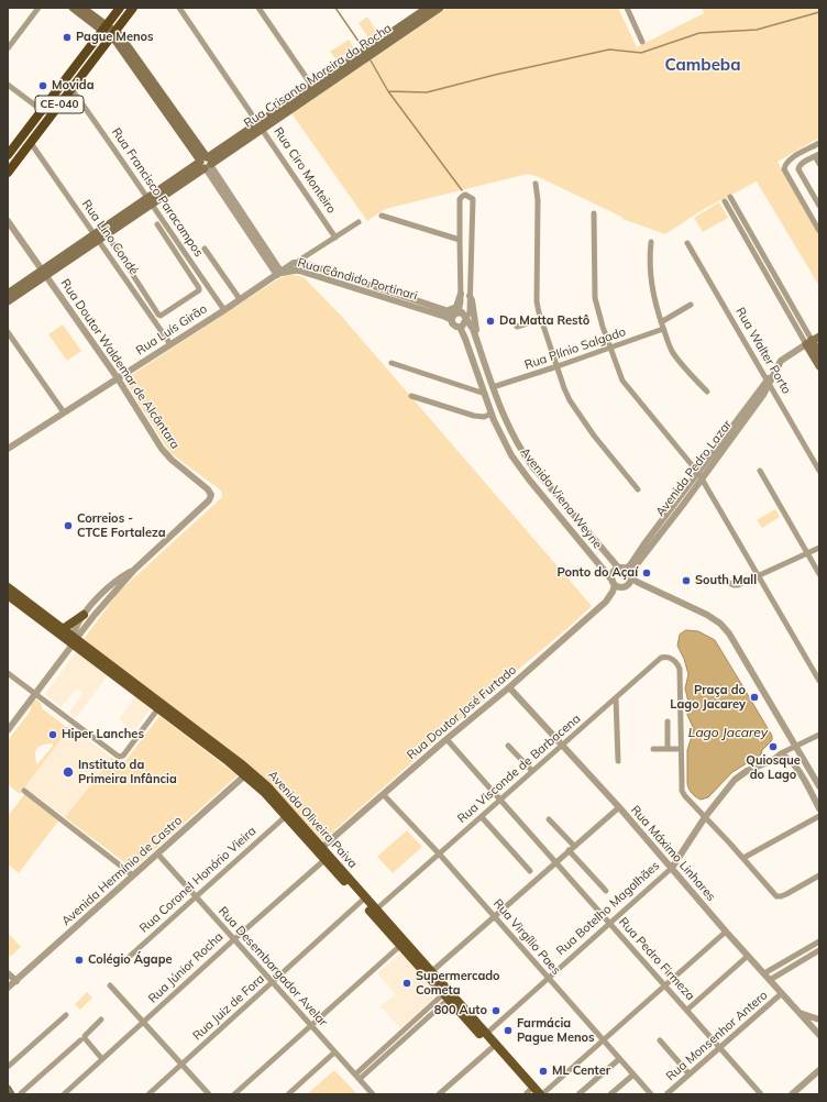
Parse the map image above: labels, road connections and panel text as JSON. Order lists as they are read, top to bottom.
{
  "streets": {
    "highway": ["CE-040"],
    "main road": ["Rua Crisanto Moreira da Rocha", "Avenida Oliveira Paiva"],
    "street": [
      "Rua Ciro Monteiro",
      "Rua Francisco Paracampos",
      "Rua Lino Condé",
      "Rua Cândido Portinari",
      "Rua Luís Girão",
      "Rua Plínio Salgado",
      "Rua Walter Porto",
      "Rua Doutor Waldemar de Alcântara",
      "Avenida Pedro Lazar",
      "Avenida Viena Weyne",
      "Rua Doutor José Furtado",
      "Rua Visconde de Barbacena",
      "Rua Máximo Linhares",
      "Avenida Hermínio de Castro",
      "Rua Coronel Honório Vieira",
      "Rua Botelho Magalhães",
      "Rua Virgílio Paes",
      "Rua Pedro Firmeza",
      "Rua Desembargador Avelar",
      "Rua Júnior Rocha",
      "Rua Juiz de Fora",
      "Rua Monsenhor Antero"
    ]
  },
  "crossings": [
    ["Rua Crisanto Moreira da Rocha", "Rua Ciro Monteiro"],
    ["Rua Crisanto Moreira da Rocha", "Rua Francisco Paracampos"],
    ["Rua Crisanto Moreira da Rocha", "Rua Lino Condé"],
    ["Rua Crisanto Moreira da Rocha", "Rua Doutor Waldemar de Alcântara"],
    ["CE-040", "Rua Francisco Paracampos"],
    ["CE-040", "Rua Lino Condé"],
    ["Rua Francisco Paracampos", "Rua Luís Girão"],
    ["Rua Lino Condé", "Rua Luís Girão"],
    ["Rua Cândido Portinari", "Rua Luís Girão"],
    ["Rua Cândido Portinari", "Avenida Viena Weyne"],
    ["Rua Luís Girão", "Rua Doutor Waldemar de Alcântara"],
    ["Rua Plínio Salgado", "Avenida Viena Weyne"],
    ["Rua Walter Porto", "Avenida Pedro Lazar"],
    ["Avenida Pedro Lazar", "Avenida Viena Weyne"],
    ["Avenida Pedro Lazar", "Rua Doutor José Furtado"],
    ["Avenida Viena Weyne", "Rua Doutor José Furtado"],
    ["Rua Doutor José Furtado", "Avenida Oliveira Paiva"],
    ["Rua Doutor José Furtado", "Rua Máximo Linhares"],
    ["Rua Doutor José Furtado", "Rua Virgílio Paes"],
    ["Rua Doutor José Furtado", "Rua Pedro Firmeza"],
    ["Rua Visconde de Barbacena", "Avenida Oliveira Paiva"],
    ["Rua Visconde de Barbacena", "Rua Máximo Linhares"],
    ["Rua Visconde de Barbacena", "Rua Virgílio Paes"],
    ["Rua Visconde de Barbacena", "Rua Pedro Firmeza"],
    ["Avenida Oliveira Paiva", "Avenida Hermínio de Castro"],
    ["Avenida Oliveira Paiva", "Rua Coronel Honório Vieira"],
    ["Avenida Oliveira Paiva", "Rua Botelho Magalhães"],
    ["Avenida Oliveira Paiva", "Rua Júnior Rocha"],
    ["Avenida Oliveira Paiva", "Rua Juiz de Fora"],
    ["Rua Máximo Linhares", "Rua Botelho Magalhães"],
    ["Rua Máximo Linhares", "Rua Monsenhor Antero"],
    ["Avenida Hermínio de Castro", "Rua Desembargador Avelar"],
    ["Rua Coronel Honório Vieira", "Rua Desembargador Avelar"],
    ["Rua Botelho Magalhães", "Rua Virgílio Paes"],
    ["Rua Botelho Magalhães", "Rua Pedro Firmeza"],
    ["Rua Pedro Firmeza", "Rua Monsenhor Antero"],
    ["Rua Desembargador Avelar", "Rua Júnior Rocha"],
    ["Rua Desembargador Avelar", "Rua Juiz de Fora"]
  ],
  "districts": ["Cambeba"],
  "water": ["Lago Jacarey"],
  "places": [
    "Pague Menos",
    "Movida",
    "Da Matta Restô",
    "Correios - CTCE Fortaleza",
    "Ponto do Açaí",
    "South Mall",
    "Praça do Lago Jacarey",
    "Hiper Lanches",
    "Quiosque do Lago",
    "Instituto da Primeira Infância",
    "Colégio Ágape",
    "Supermercado Cometa",
    "800 Auto",
    "Farmácia Pague Menos",
    "ML Center"
  ]
}
